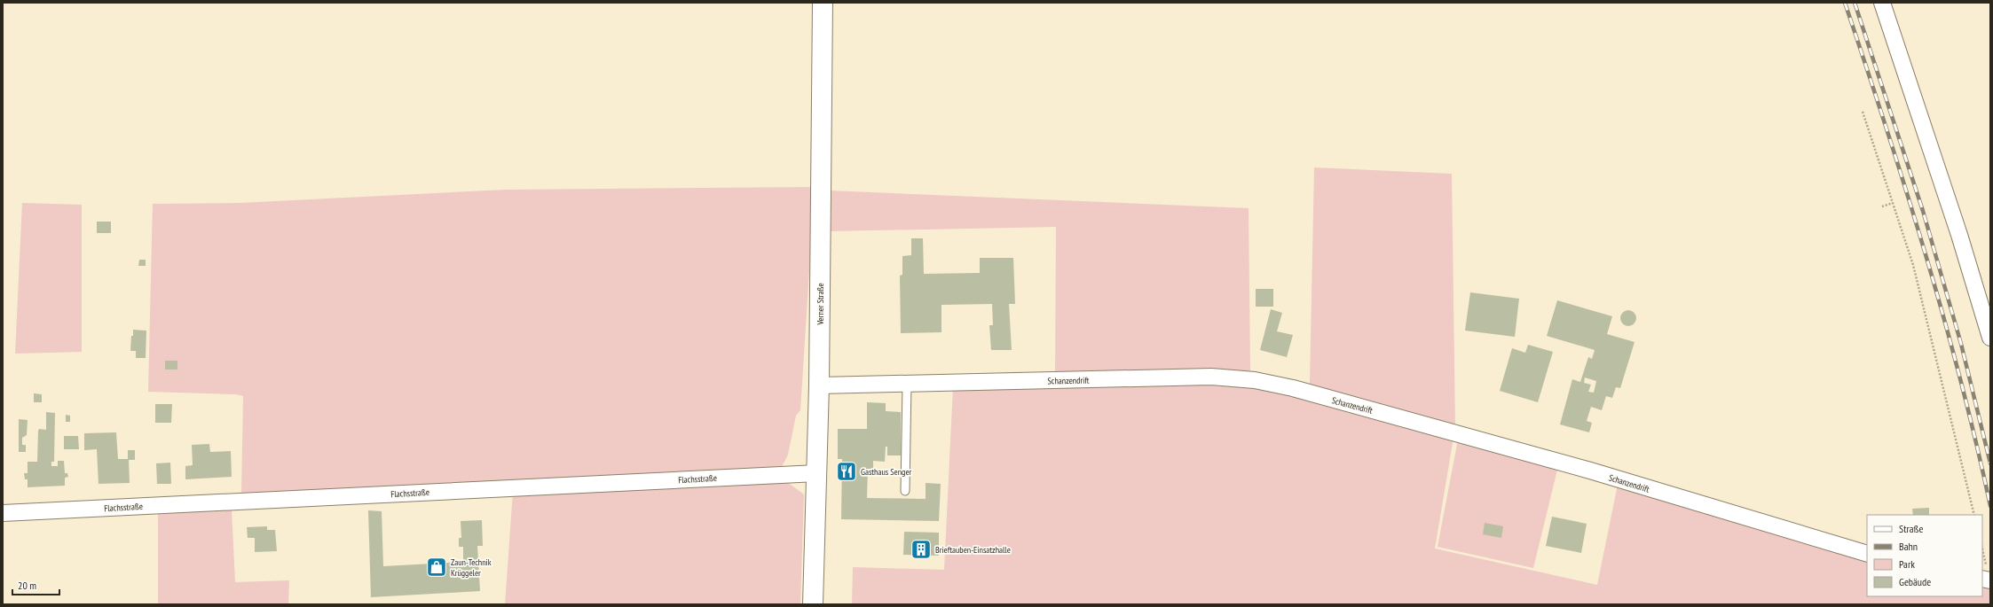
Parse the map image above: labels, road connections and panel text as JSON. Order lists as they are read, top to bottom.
{
  "streets": {
    "street": ["Verner Straße", "Schanzendrift", "Flachsstraße"]
  },
  "crossings": [
    ["Verner Straße", "Schanzendrift"],
    ["Verner Straße", "Flachsstraße"]
  ],
  "places": {
    "restaurant": ["Gasthaus Senger"],
    "building": ["Brieftauben-Einsatzhalle"],
    "shop": ["Zaun-Technik Krüggeler"]
  },
  "legend": [
    "Straße",
    "Bahn",
    "Park",
    "Gebäude"
  ],
  "scale_bar": "20 m"
}
